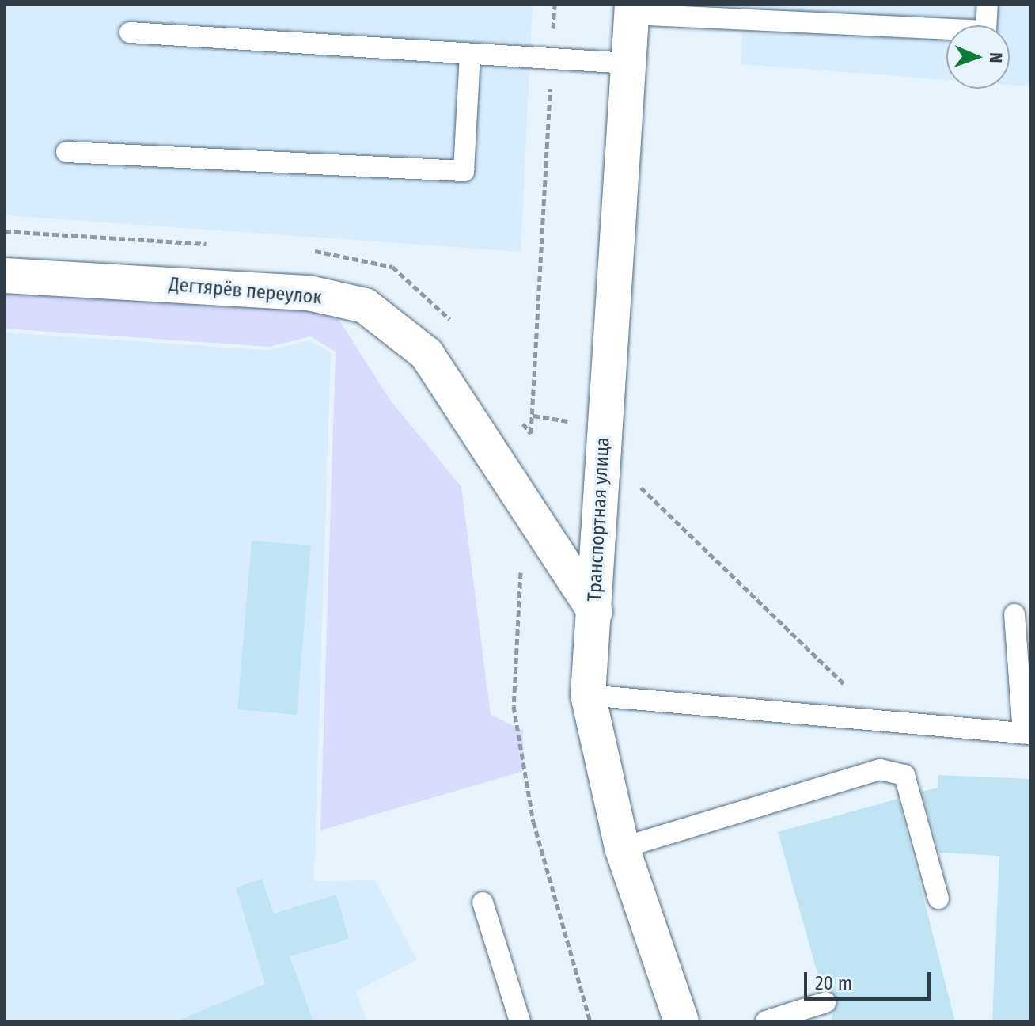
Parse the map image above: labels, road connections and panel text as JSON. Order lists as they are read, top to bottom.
{
  "streets": {
    "street": ["Дегтярёв переулок", "Транспортная улица"]
  },
  "crossings": [
    ["Дегтярёв переулок", "Транспортная улица"]
  ],
  "scale_bar": "20 m",
  "north": "right"
}
